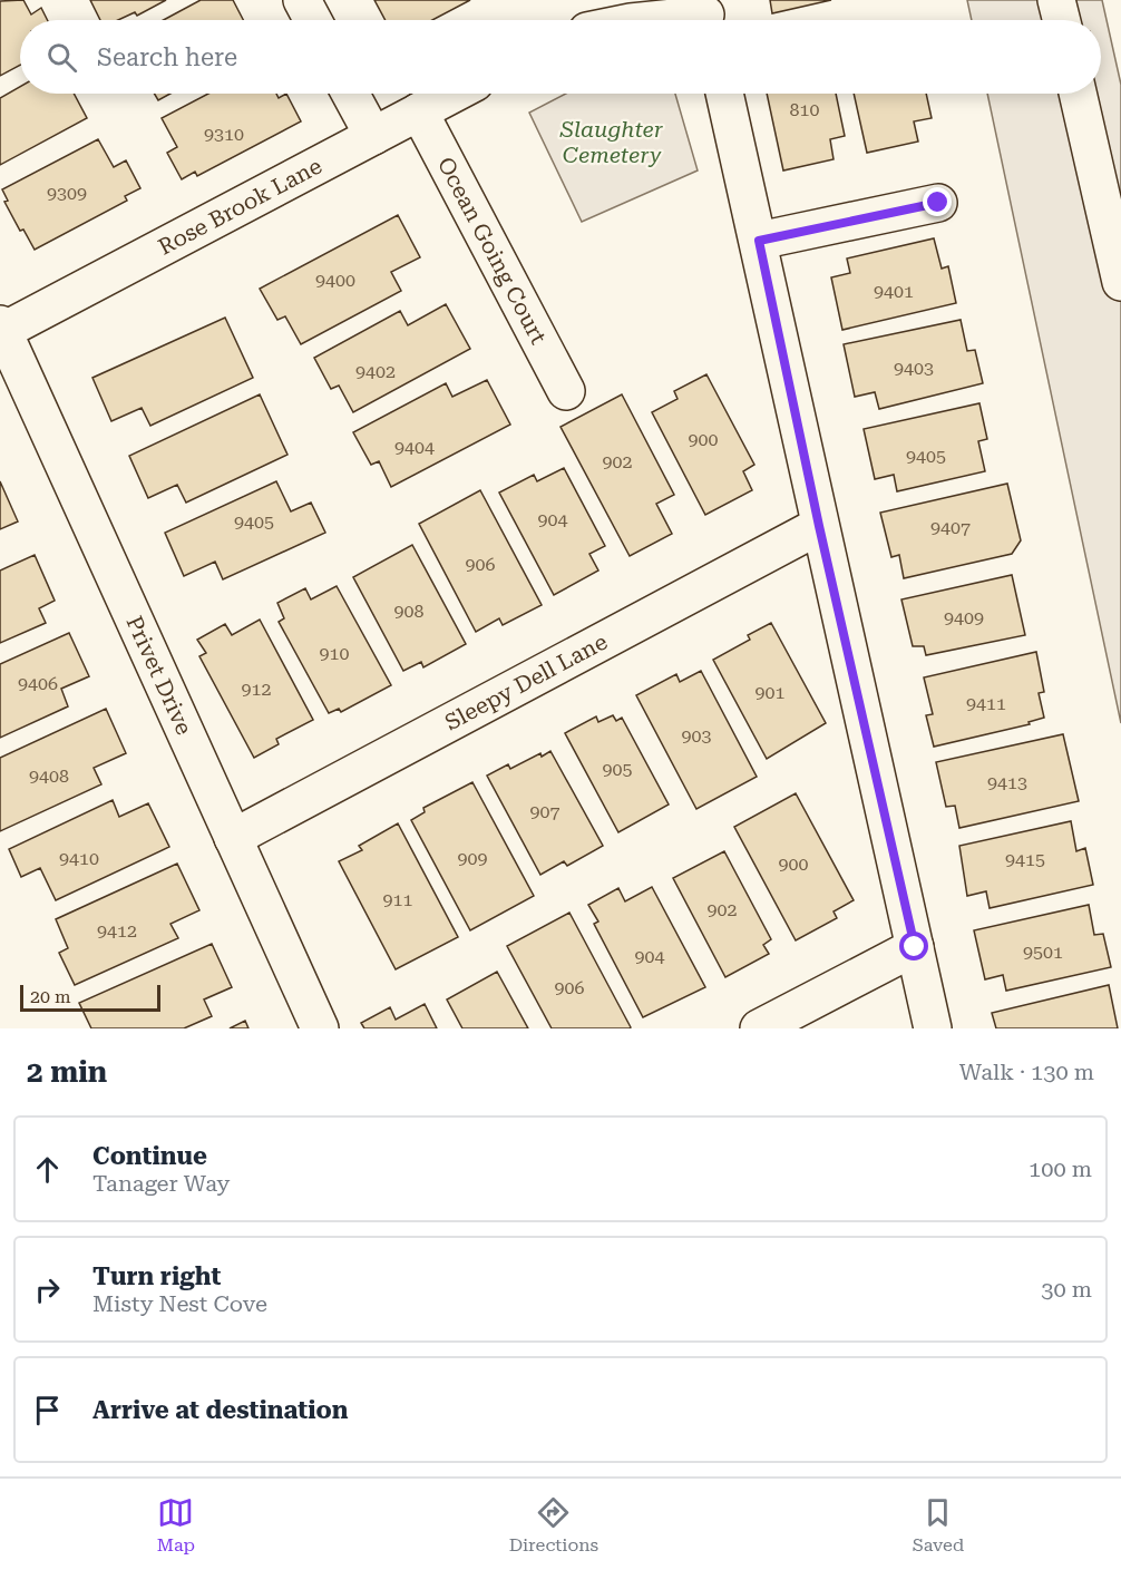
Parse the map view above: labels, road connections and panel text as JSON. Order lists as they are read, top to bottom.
{
  "streets": {
    "street": [
      "Rose Brook Lane",
      "Ocean Going Court",
      "Privet Drive",
      "Sleepy Dell Lane"
    ]
  },
  "crossings": [
    ["Rose Brook Lane", "Ocean Going Court"],
    ["Rose Brook Lane", "Privet Drive"],
    ["Privet Drive", "Sleepy Dell Lane"]
  ],
  "parks": ["Slaughter Cemetery"],
  "house_numbers": [
    "810",
    "9310",
    "9309",
    "9400",
    "9401",
    "9403",
    "9402",
    "900",
    "9404",
    "9405",
    "902",
    "904",
    "9405",
    "9407",
    "906",
    "908",
    "9409",
    "910",
    "9406",
    "912",
    "901",
    "9411",
    "903",
    "905",
    "9408",
    "9413",
    "907",
    "9410",
    "909",
    "9415",
    "900",
    "911",
    "902",
    "9412",
    "9501",
    "904",
    "906"
  ],
  "scale_bar": "20 m",
  "page": {
    "search": "Search here",
    "scale": "20 m",
    "heading": ["2 min", "Walk · 130 m"],
    "list": [
      ["Continue", "Tanager Way", "100 m"],
      ["Turn right", "Misty Nest Cove", "30 m"],
      "Arrive at destination"
    ],
    "nav": ["Map", "Directions", "Saved"]
  }
}
